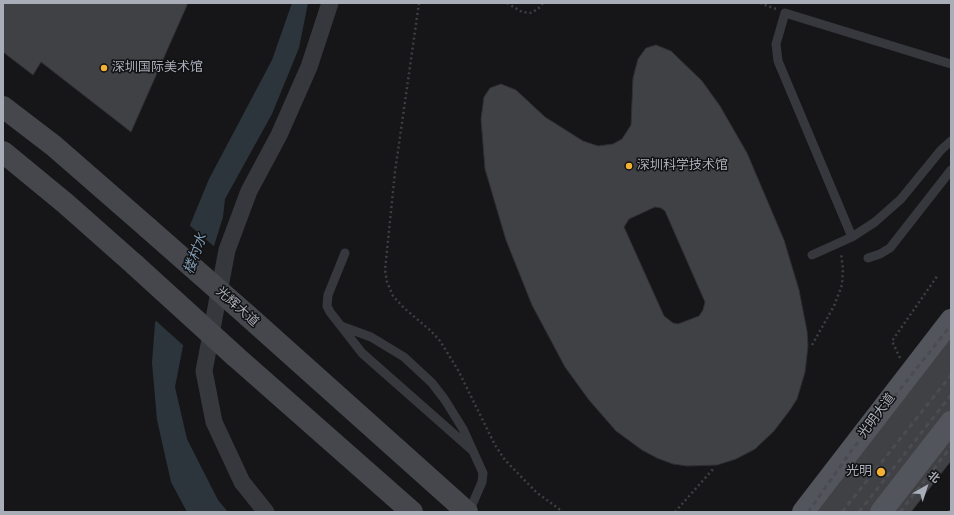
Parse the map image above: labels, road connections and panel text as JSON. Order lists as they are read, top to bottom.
{
  "streets": {
    "main road": ["光辉大道", "光明大道"]
  },
  "water": ["楼村水"],
  "places": ["深圳国际美术馆", "深圳科学技术馆", "光明"],
  "north": "top right"
}
